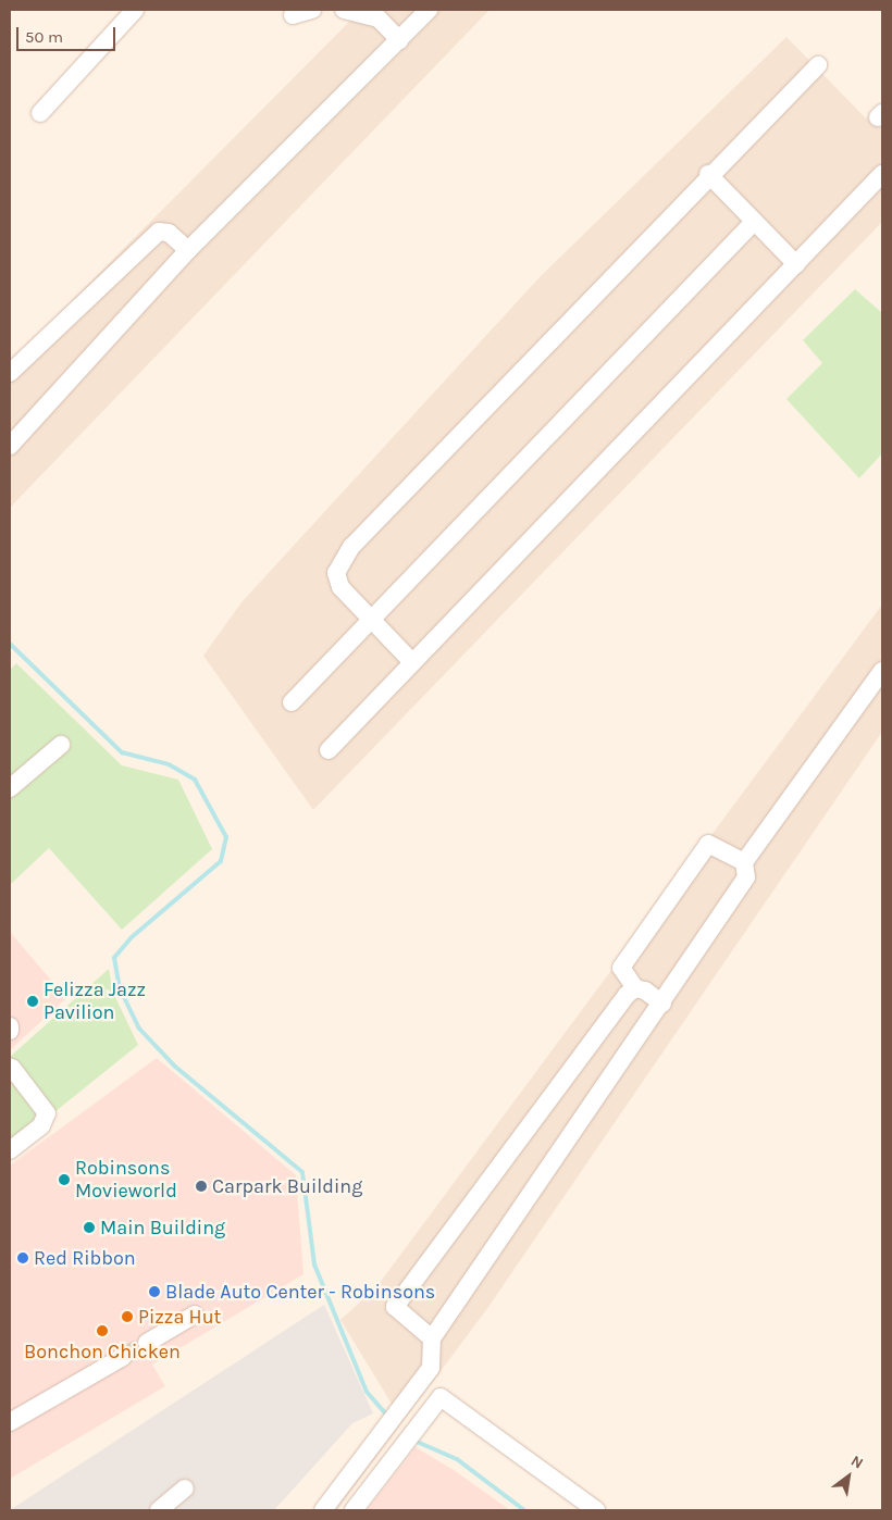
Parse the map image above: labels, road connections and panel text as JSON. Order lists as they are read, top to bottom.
{
  "places": [
    "Felizza Jazz Pavilion",
    "Robinsons Movieworld",
    "Carpark Building",
    "Main Building",
    "Red Ribbon",
    "Blade Auto Center - Robinsons",
    "Pizza Hut",
    "Bonchon Chicken"
  ],
  "scale_bar": "50 m",
  "north": "top right"
}
